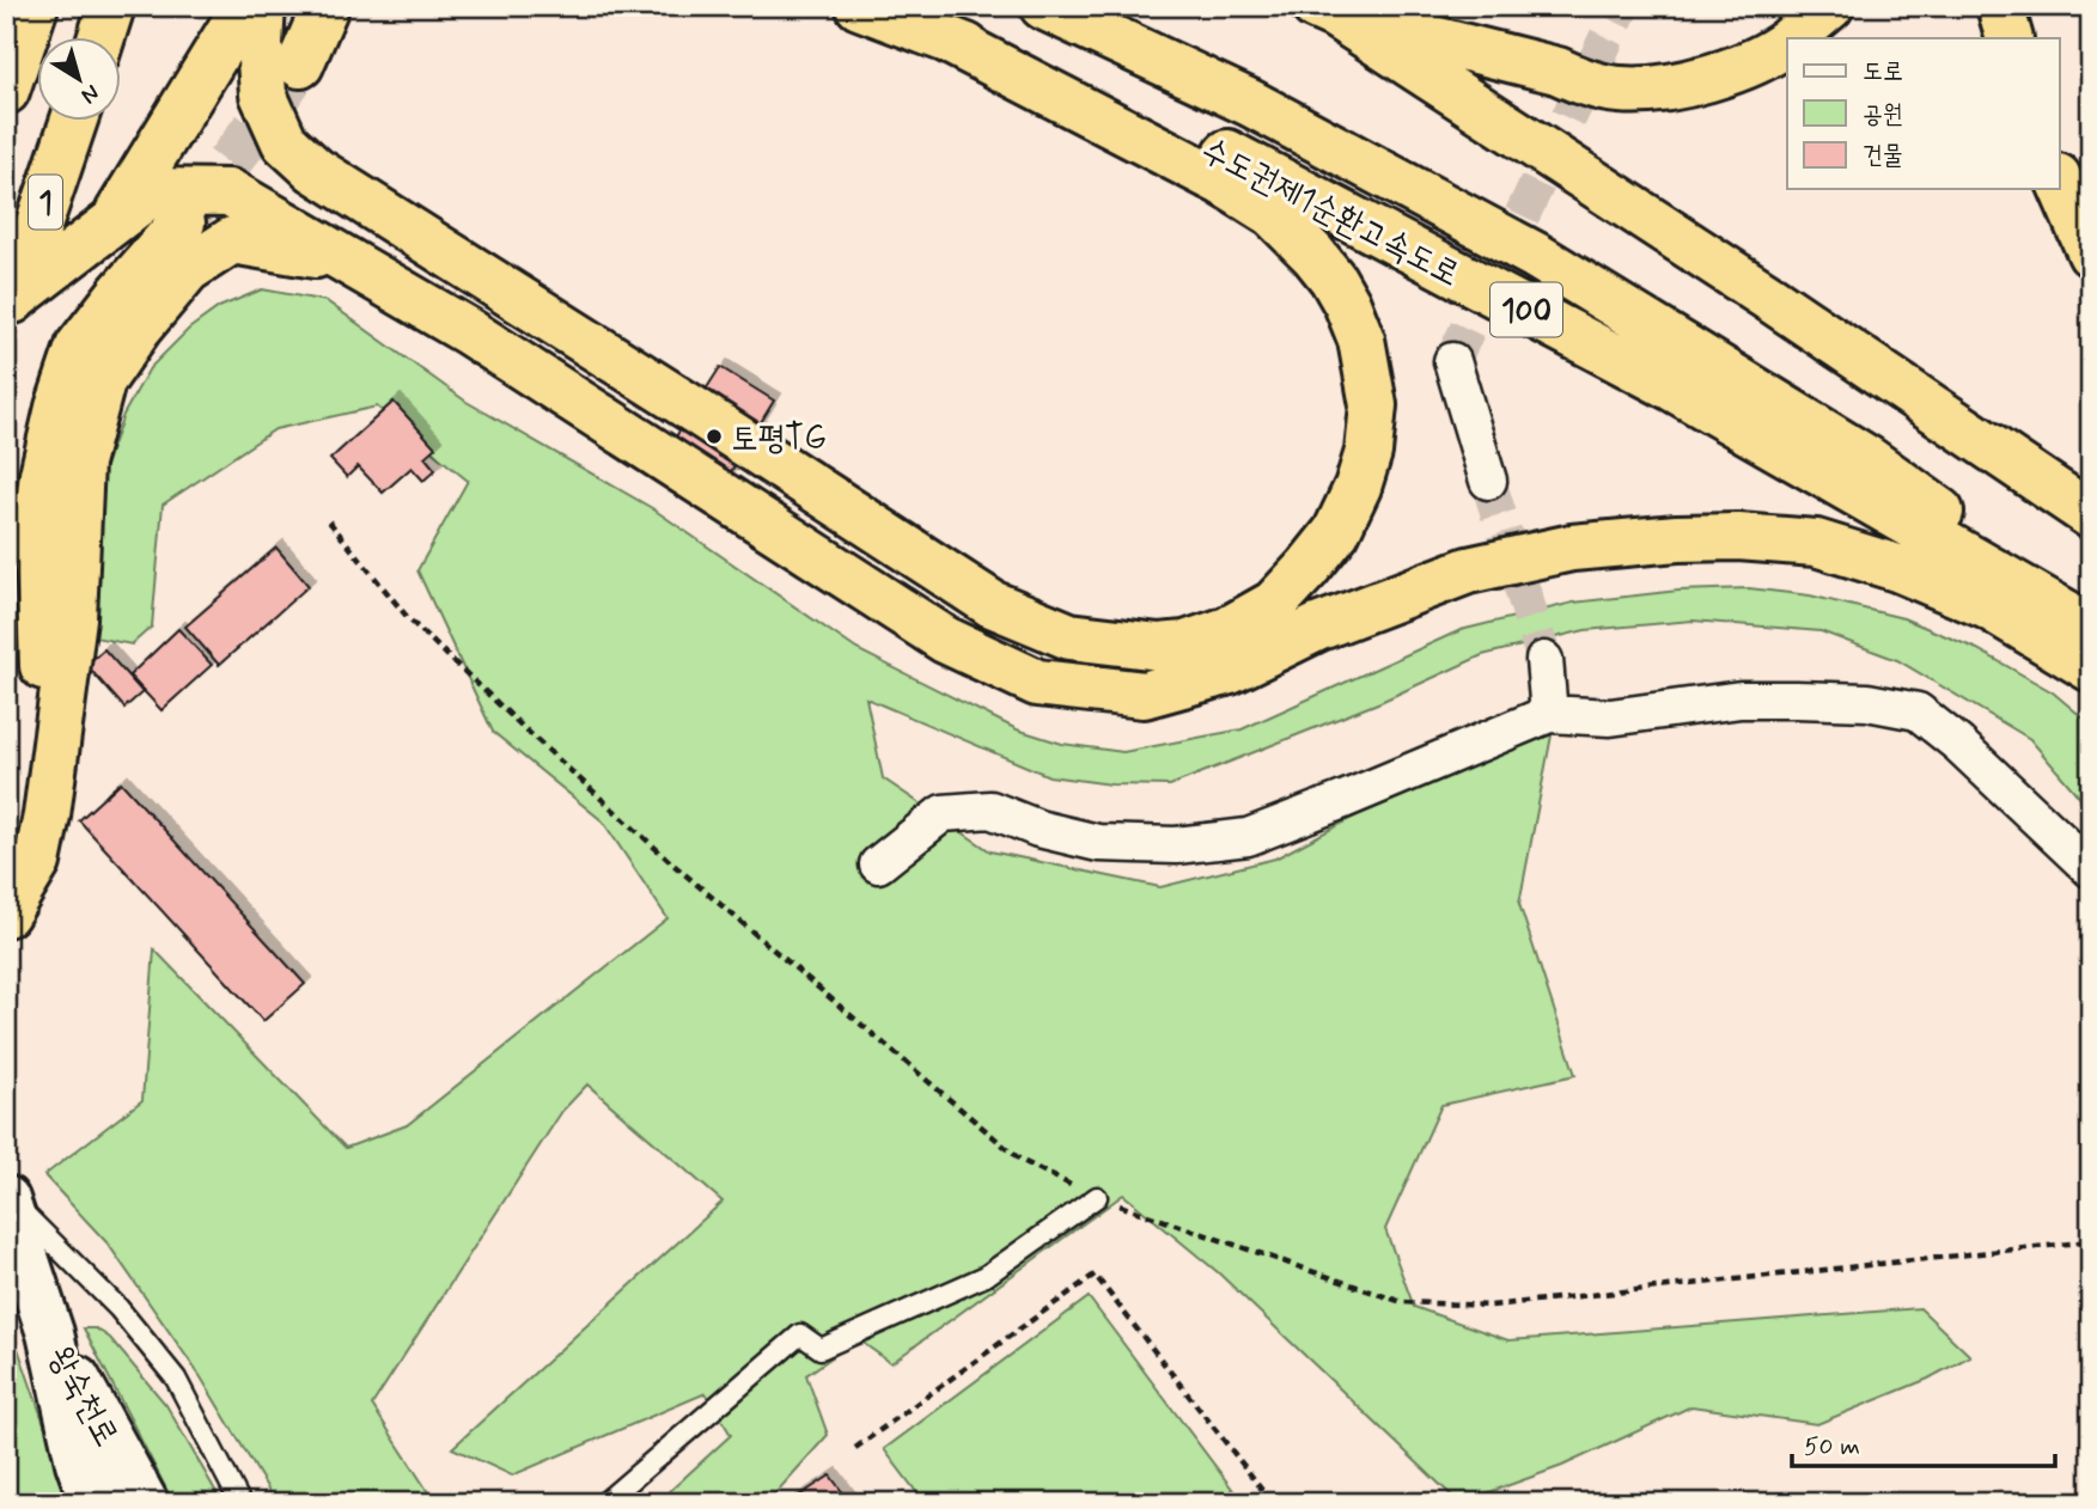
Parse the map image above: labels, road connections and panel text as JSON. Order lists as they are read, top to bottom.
{
  "streets": {
    "highway": ["1", "수도권제1순환고속도로", "100"],
    "street": ["왕숙천로"]
  },
  "places": ["토평TG"],
  "legend": ["도로", "공원", "건물"],
  "scale_bar": "50 m",
  "north": "bottom right"
}
